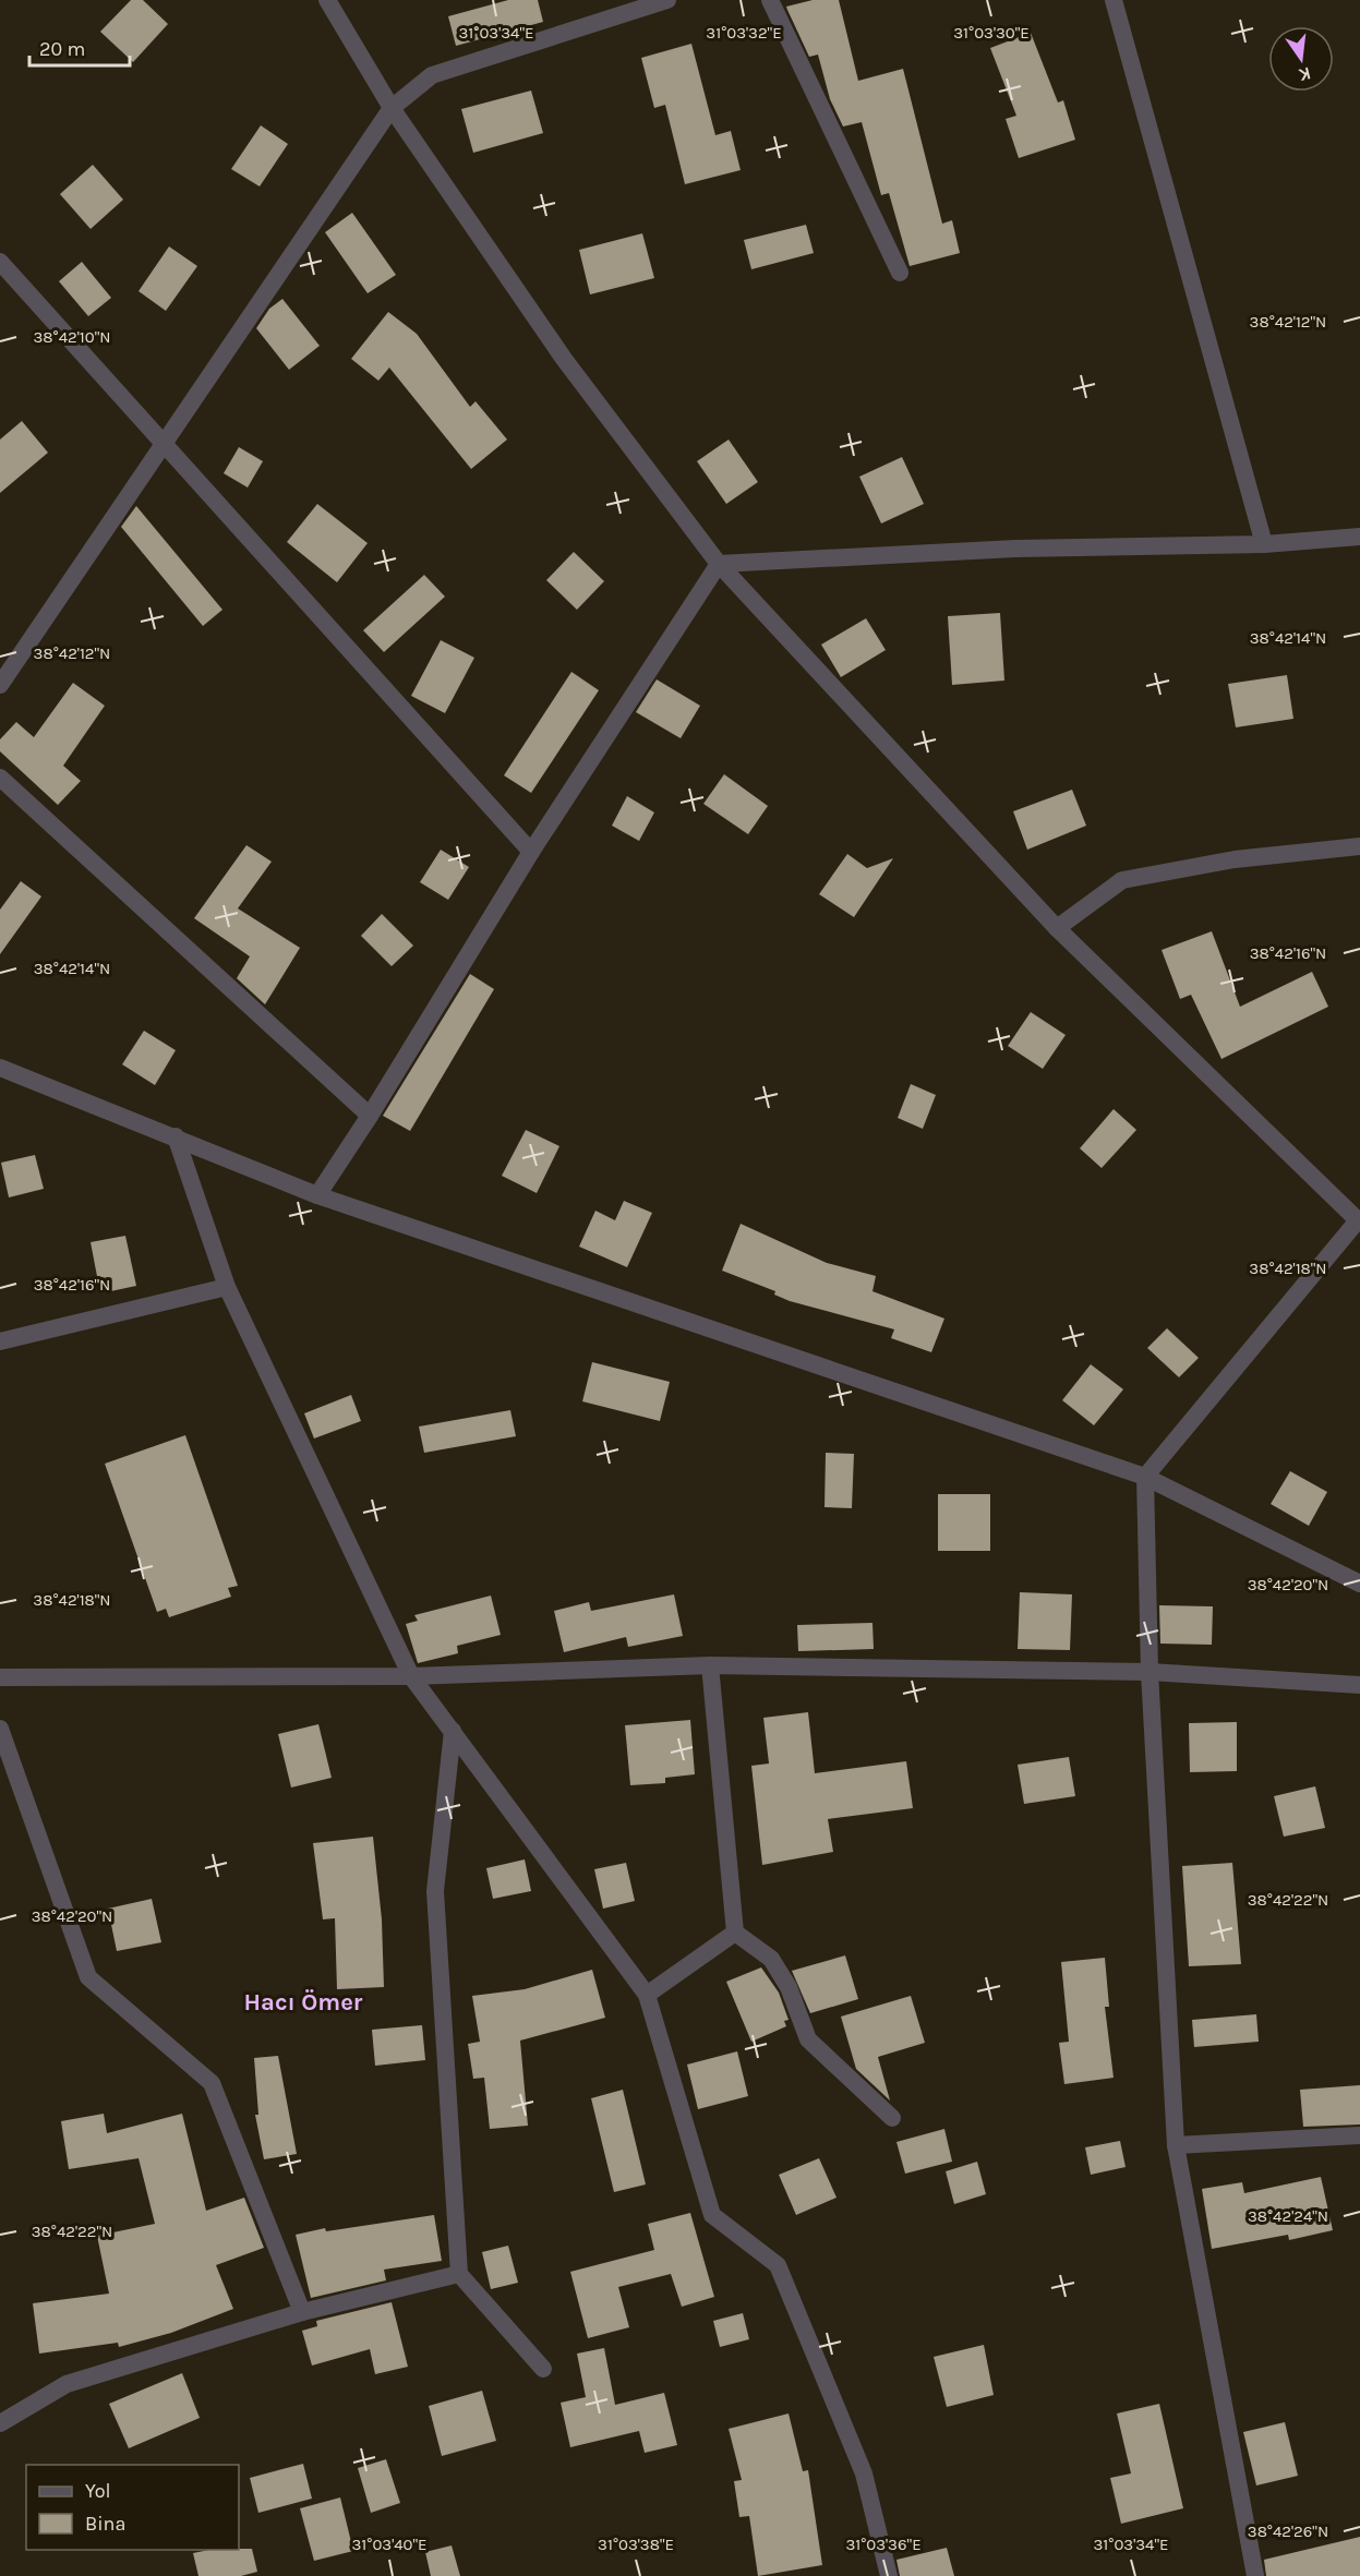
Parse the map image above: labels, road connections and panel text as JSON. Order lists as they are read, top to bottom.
{
  "districts": ["Hacı Ömer"],
  "legend": ["Yol", "Bina"],
  "scale_bar": "20 m",
  "north": "bottom",
  "coordinates": [
    "31°03'34\"E",
    "31°03'32\"E",
    "31°03'30\"E",
    "38°42'12\"N",
    "38°42'10\"N",
    "38°42'14\"N",
    "38°42'16\"N",
    "38°42'18\"N",
    "38°42'20\"N",
    "38°42'22\"N",
    "38°42'24\"N",
    "38°42'26\"N",
    "31°03'40\"E",
    "31°03'38\"E",
    "31°03'36\"E"
  ]
}
